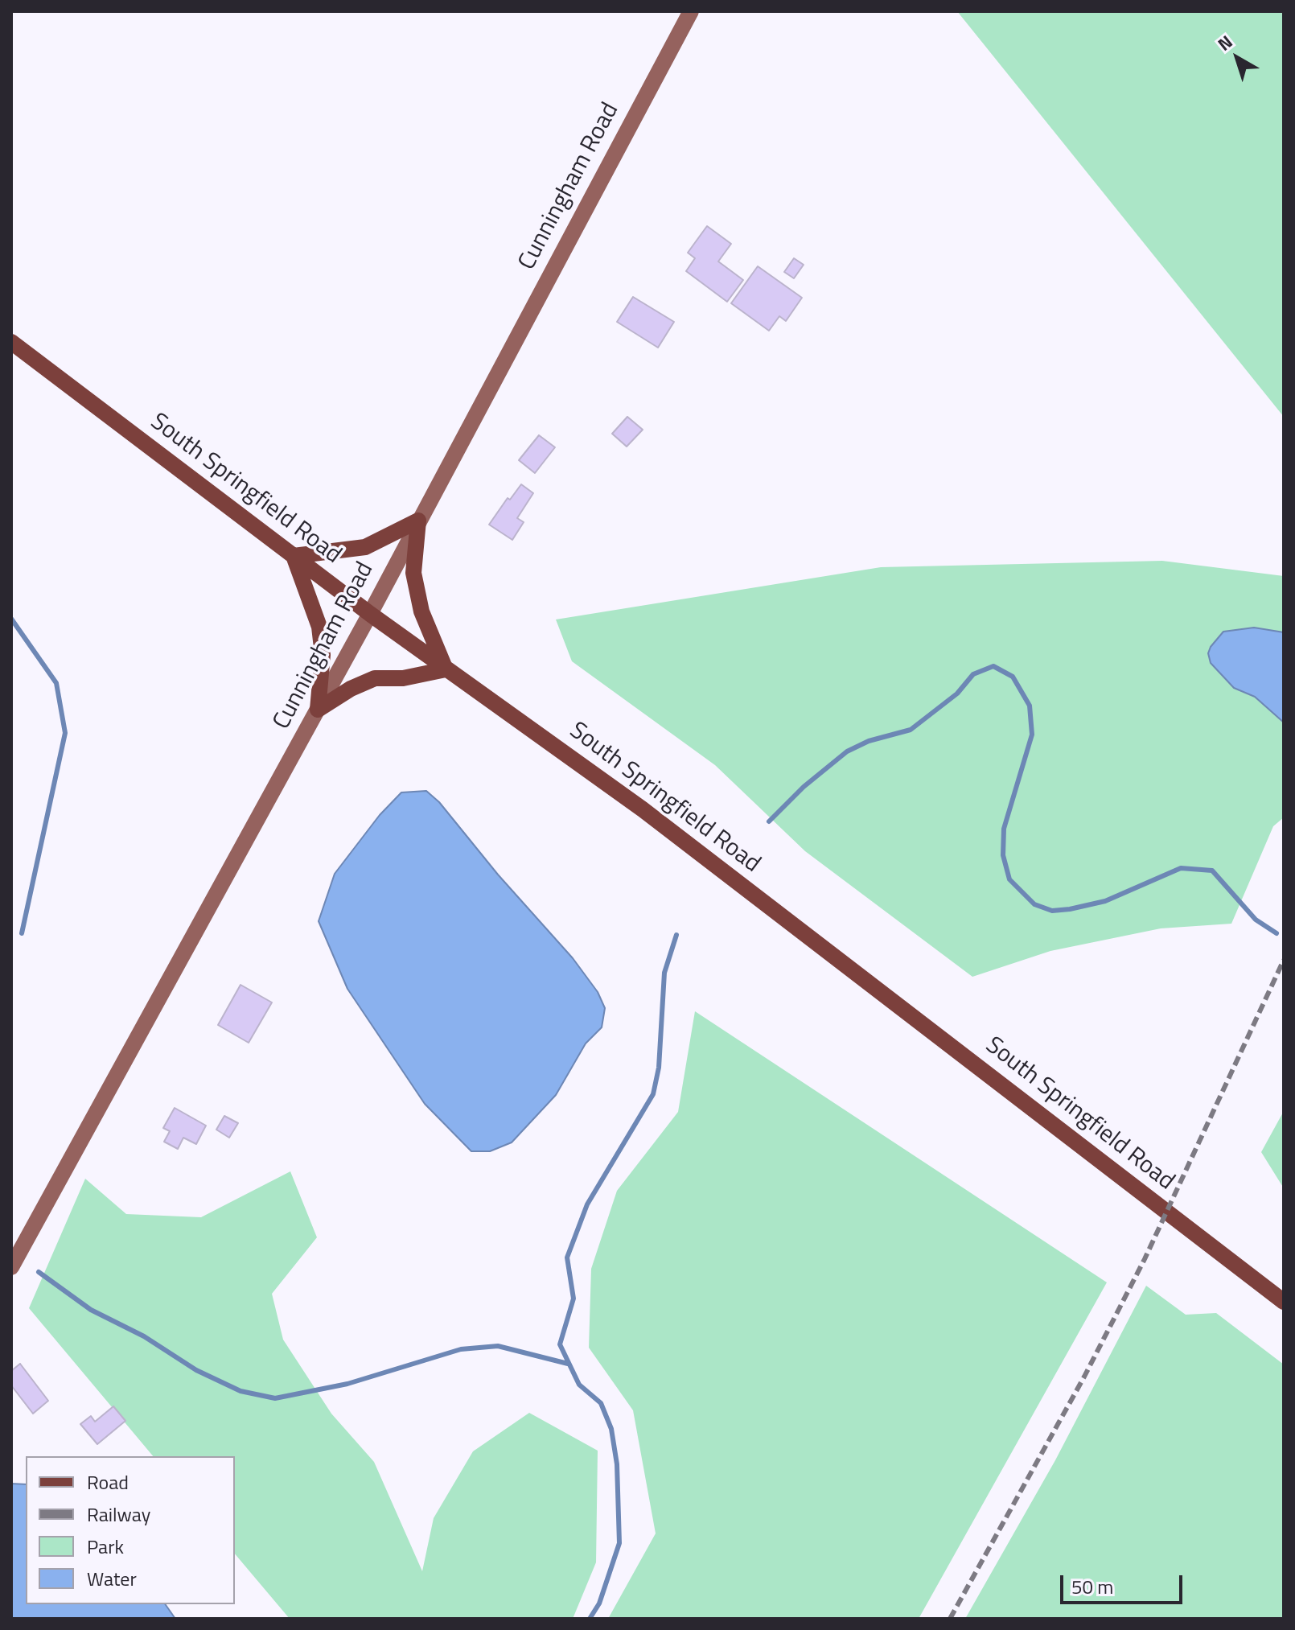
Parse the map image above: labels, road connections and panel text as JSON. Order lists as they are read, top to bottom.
{
  "streets": {
    "main road": ["Cunningham Road", "South Springfield Road"]
  },
  "crossings": [
    ["Cunningham Road", "South Springfield Road"]
  ],
  "legend": [
    "Road",
    "Railway",
    "Park",
    "Water"
  ],
  "scale_bar": "50 m",
  "north": "top left"
}
